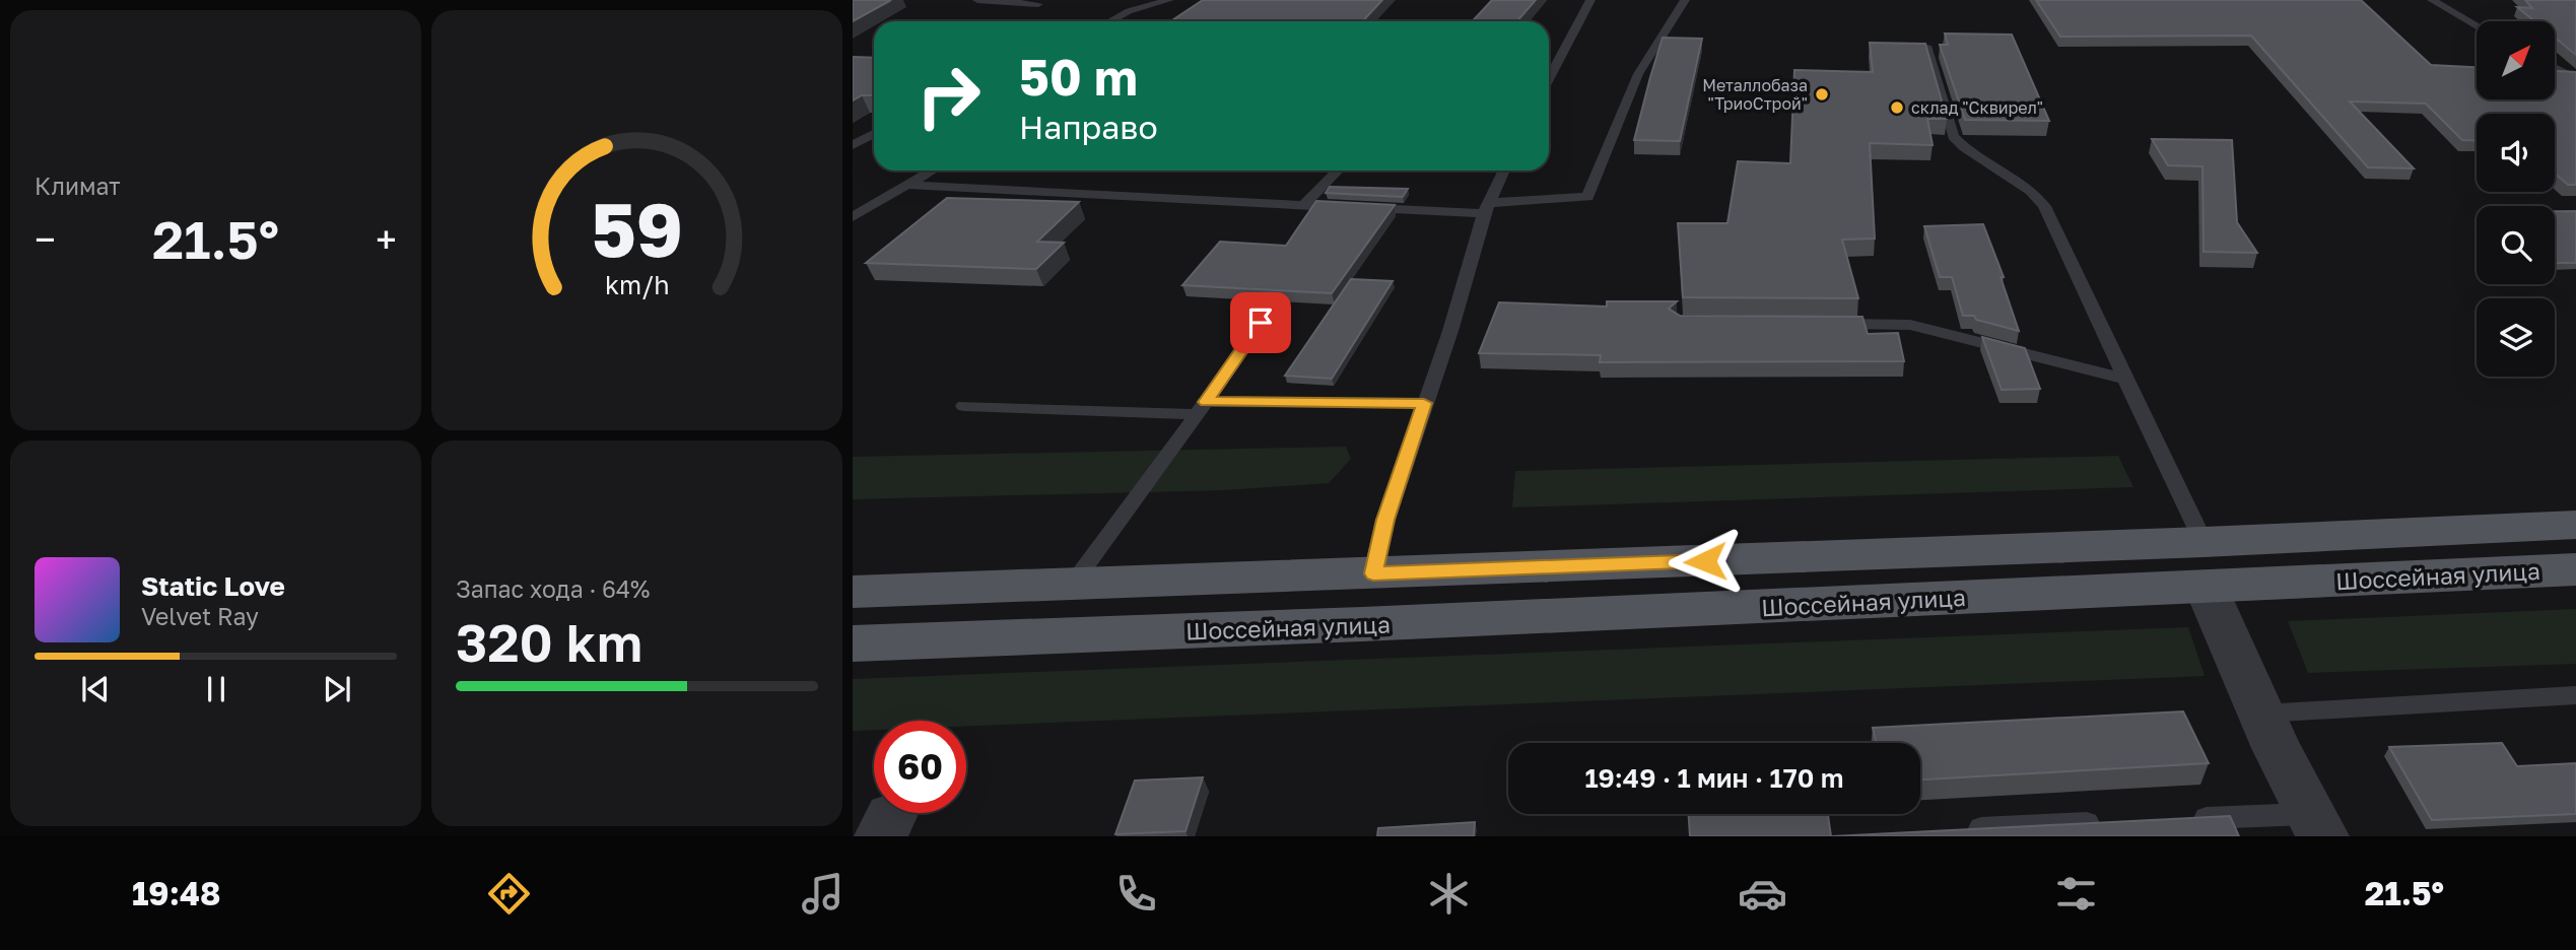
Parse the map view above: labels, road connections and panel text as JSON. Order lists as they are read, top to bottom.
{
  "streets": {
    "main road": ["Шоссейная улица"]
  },
  "places": ["Металлобаза \"ТриоСтрой\"", "склад \"Сквирел\""],
  "north": "top right",
  "page": {
    "tile": [
      "Климат",
      ["Запас хода · 64%", "320 km"]
    ],
    "turn": ["50 m", "Направо"],
    "heat": ["−", "21.5°", "+"],
    "song": ["Static Love", "Velvet Ray"],
    "limit": "60",
    "trip": "19:49 · 1 мин · 170 m",
    "tabs": ["19:48", "21.5°"],
    "gauge": ["59", "km/h"]
  }
}
